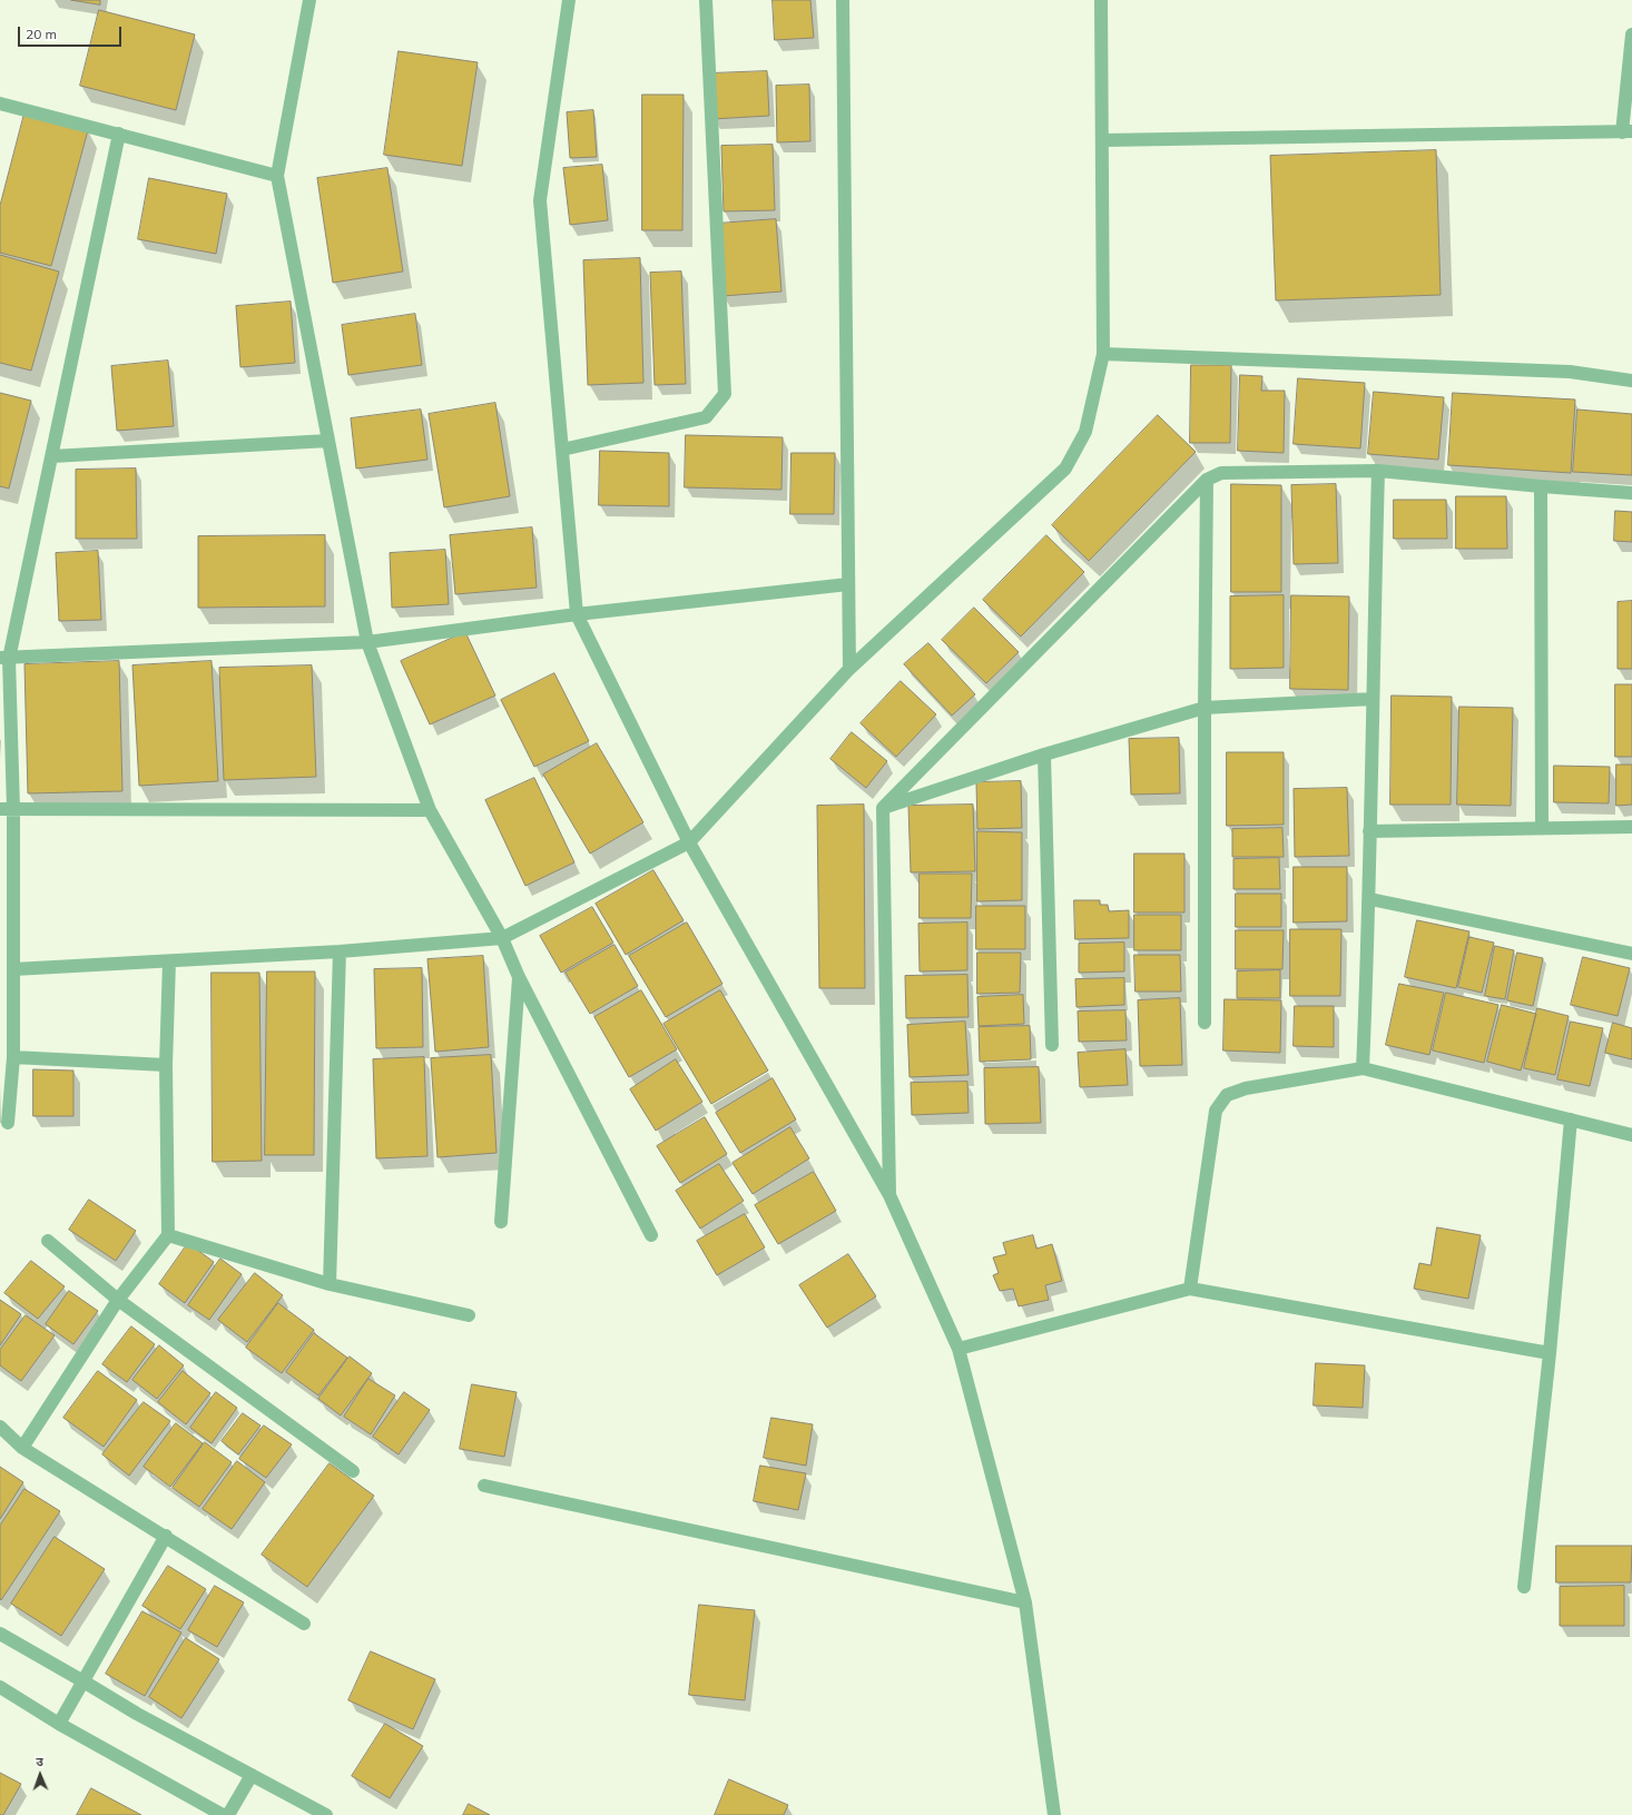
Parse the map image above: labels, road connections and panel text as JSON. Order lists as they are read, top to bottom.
{
  "scale_bar": "20 m",
  "north": "top"
}
